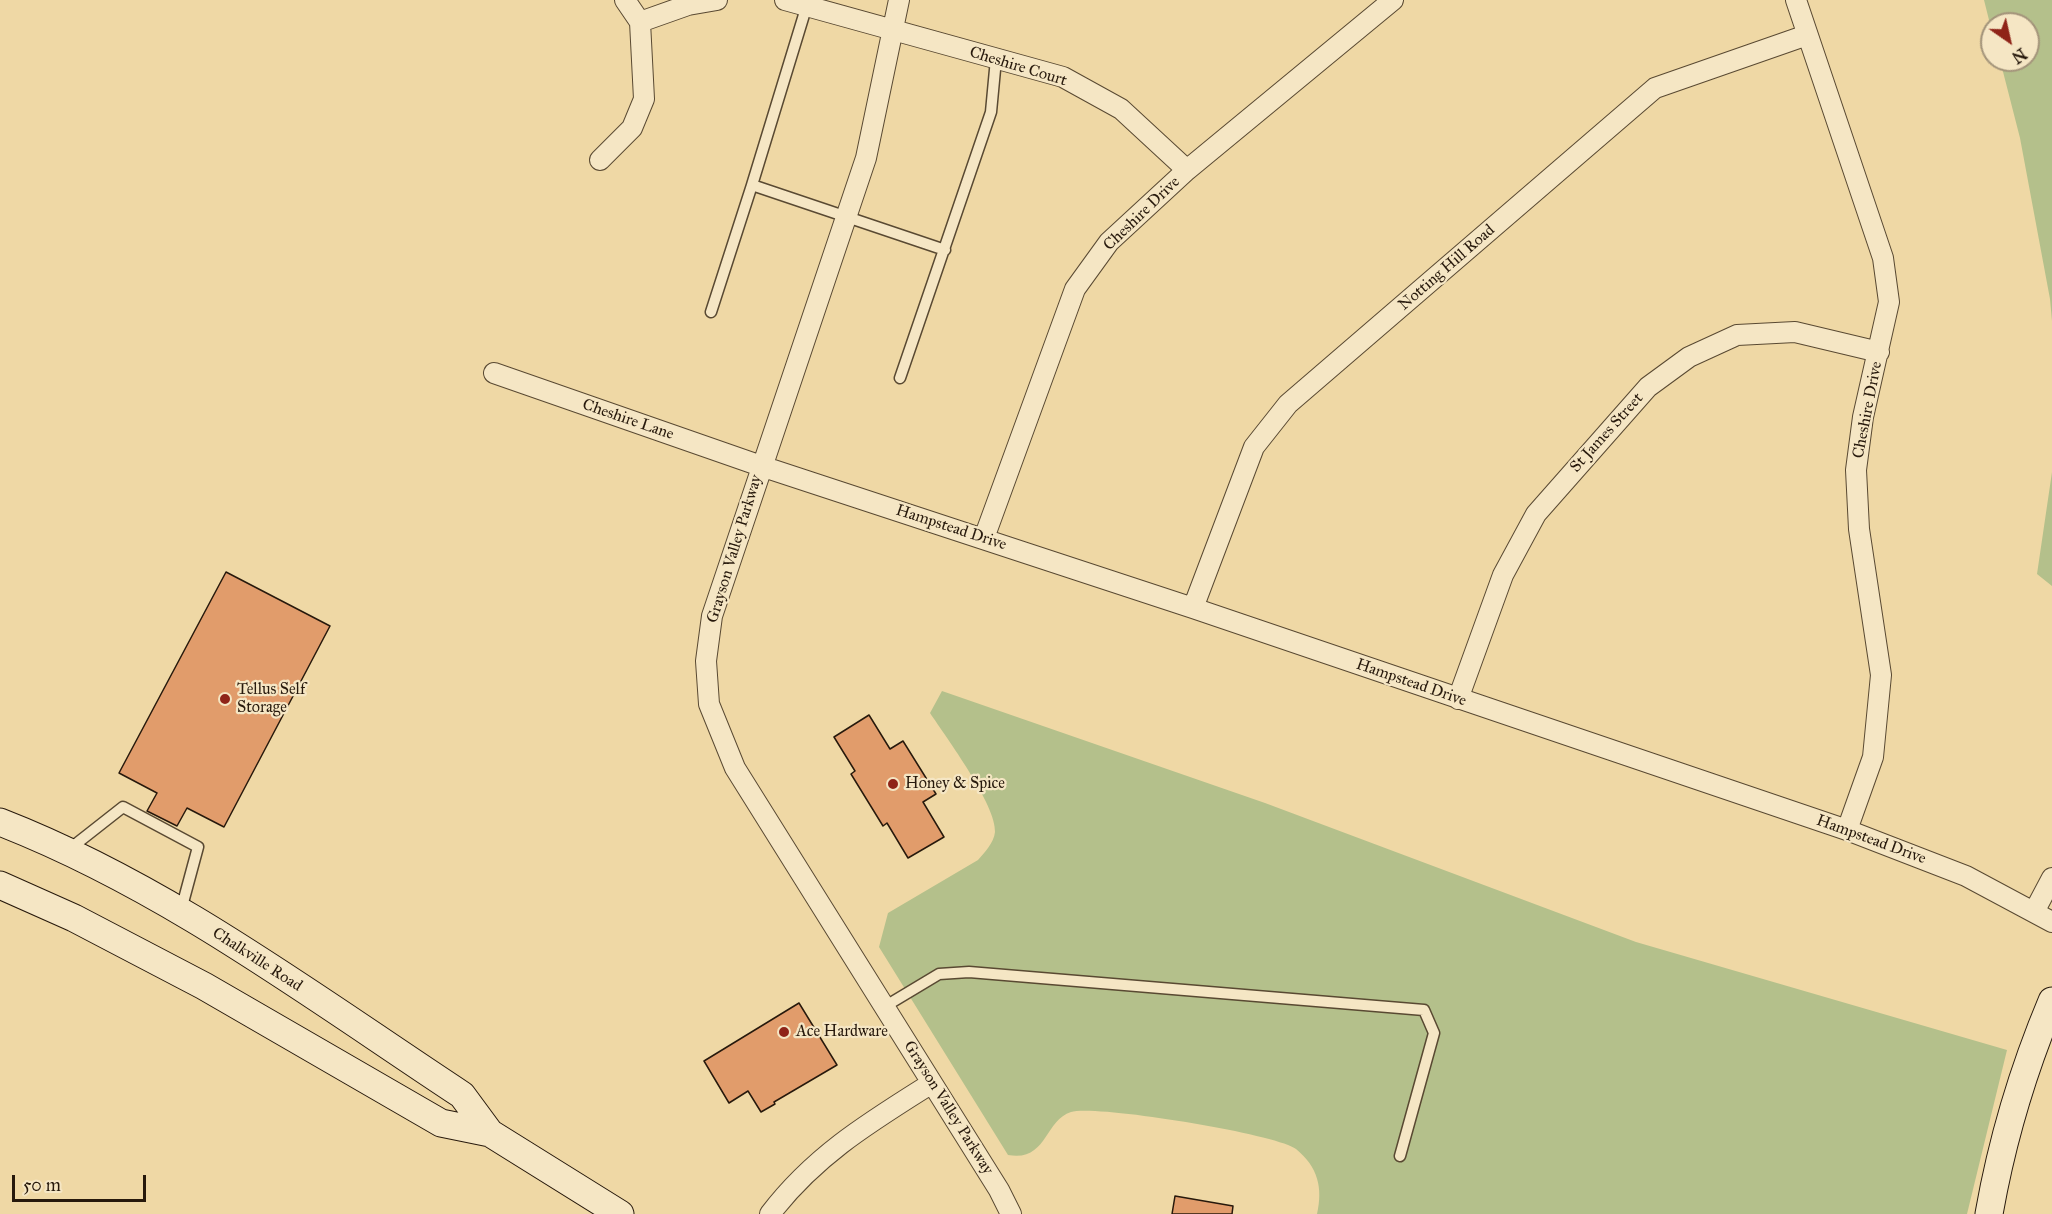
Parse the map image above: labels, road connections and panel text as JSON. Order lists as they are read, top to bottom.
{
  "streets": {
    "main road": ["Chalkville Road"],
    "street": [
      "Cheshire Court",
      "Cheshire Drive",
      "Notting Hill Road",
      "Cheshire Lane",
      "St James Street",
      "Hampstead Drive",
      "Grayson Valley Parkway"
    ]
  },
  "crossings": [
    ["Cheshire Court", "Cheshire Drive"],
    ["Cheshire Court", "Grayson Valley Parkway"],
    ["Cheshire Drive", "Notting Hill Road"],
    ["Cheshire Drive", "St James Street"],
    ["Cheshire Drive", "Hampstead Drive"],
    ["Notting Hill Road", "Hampstead Drive"],
    ["Cheshire Lane", "Hampstead Drive"],
    ["Cheshire Lane", "Grayson Valley Parkway"],
    ["St James Street", "Hampstead Drive"],
    ["Hampstead Drive", "Grayson Valley Parkway"]
  ],
  "places": ["Tellus Self Storage", "Honey & Spice", "Ace Hardware"],
  "scale_bar": "50 m",
  "north": "bottom right"
}
